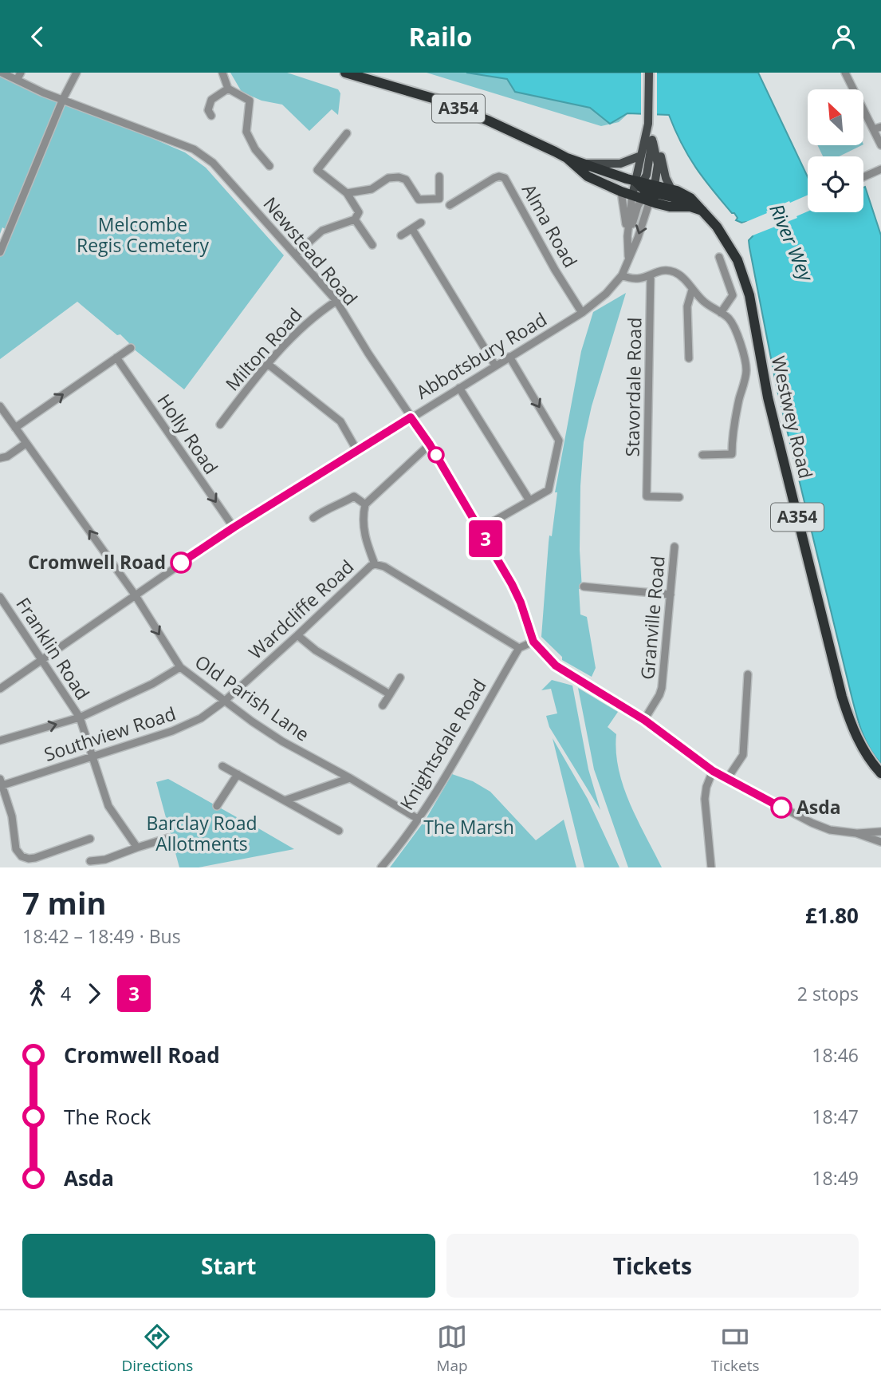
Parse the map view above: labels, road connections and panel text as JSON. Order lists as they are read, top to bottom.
{
  "streets": {
    "highway": ["A354", "Westwey Road"],
    "street": [
      "Alma Road",
      "Newstead Road",
      "Milton Road",
      "Abbotsbury Road",
      "Stavordale Road",
      "Holly Road",
      "Wardcliffe Road",
      "Granville Road",
      "Franklin Road",
      "Old Parish Lane",
      "Southview Road",
      "Knightsdale Road"
    ]
  },
  "crossings": [
    ["A354", "Abbotsbury Road"],
    ["A354", "Westwey Road"],
    ["Alma Road", "Abbotsbury Road"],
    ["Newstead Road", "Milton Road"],
    ["Newstead Road", "Abbotsbury Road"],
    ["Newstead Road", "Granville Road"],
    ["Abbotsbury Road", "Westwey Road"],
    ["Abbotsbury Road", "Holly Road"],
    ["Abbotsbury Road", "Franklin Road"],
    ["Wardcliffe Road", "Old Parish Lane"],
    ["Wardcliffe Road", "Southview Road"],
    ["Wardcliffe Road", "Knightsdale Road"],
    ["Franklin Road", "Old Parish Lane"],
    ["Franklin Road", "Southview Road"],
    ["Old Parish Lane", "Southview Road"],
    ["Old Parish Lane", "Knightsdale Road"]
  ],
  "one_way": ["Holly Road"],
  "water": ["River Wey"],
  "parks": ["Melcombe Regis Cemetery", "Barclay Road Allotments", "The Marsh"],
  "places": ["Cromwell Road", "Asda"],
  "lines": ["bus line 3"],
  "north": "top left",
  "page": {
    "header": "Railo",
    "on_map": "3",
    "heading": ["7 min", "18:42 – 18:49 · Bus", "£1.80"],
    "legs": ["4", "3", "2 stops"],
    "list": [
      {
        "name": "Cromwell Road",
        "value": "18:46"
      },
      {
        "name": "The Rock",
        "value": "18:47"
      },
      {
        "name": "Asda",
        "value": "18:49"
      }
    ],
    "buttons": ["Start", "Tickets"],
    "tabs": ["Directions", "Map", "Tickets"]
  }
}
